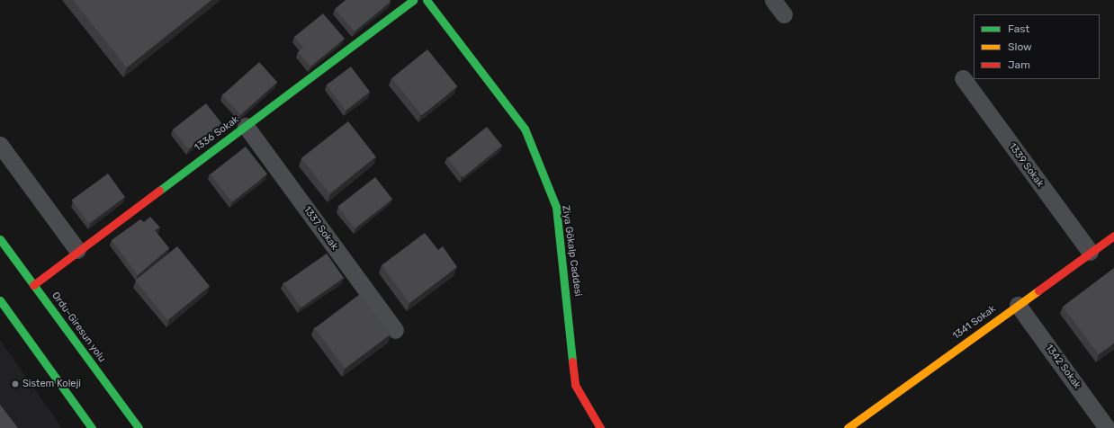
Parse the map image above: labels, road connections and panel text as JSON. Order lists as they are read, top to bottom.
{
  "streets": {
    "main road": [
      "1336 Sokak",
      "Ziya Gökalp Caddesi",
      "1341 Sokak",
      "Ordu-Giresun yolu"
    ],
    "street": ["1339 Sokak", "1337 Sokak", "1342 Sokak"]
  },
  "crossings": [
    ["1336 Sokak", "1337 Sokak"],
    ["1336 Sokak", "Ordu-Giresun yolu"],
    ["1339 Sokak", "1341 Sokak"],
    ["1341 Sokak", "1342 Sokak"]
  ],
  "places": ["Sistem Koleji"],
  "legend": ["Fast", "Slow", "Jam"]
}
